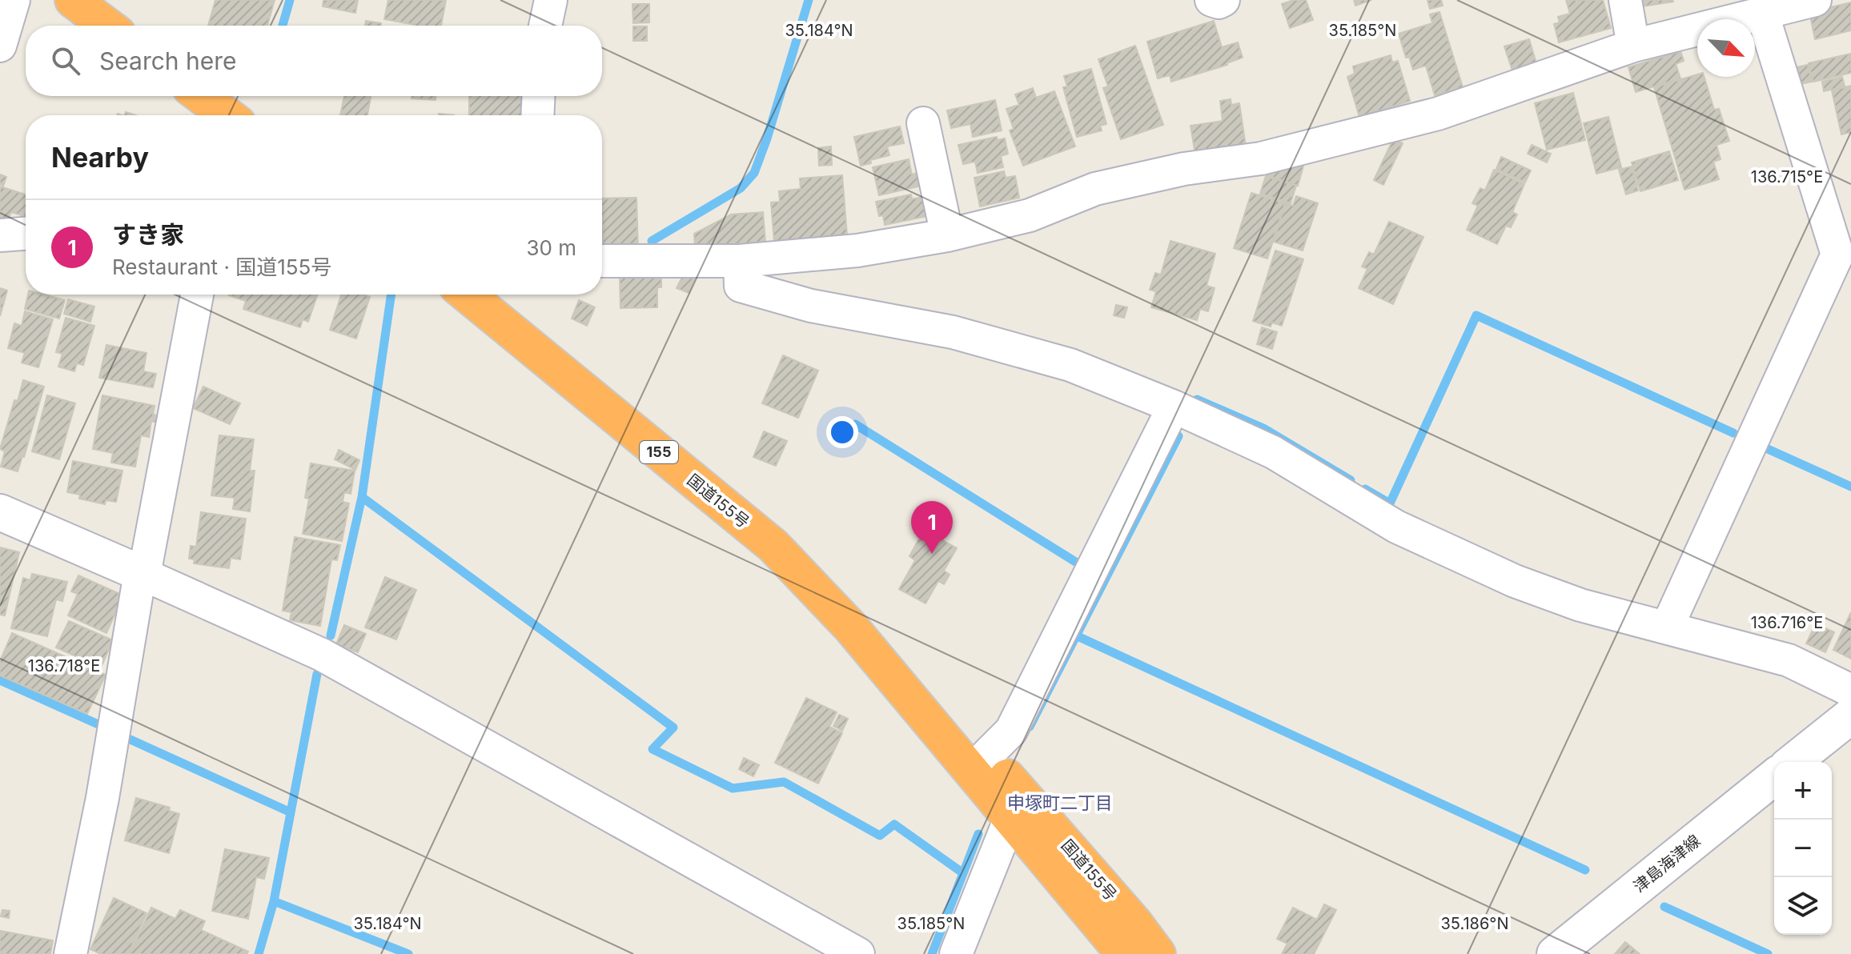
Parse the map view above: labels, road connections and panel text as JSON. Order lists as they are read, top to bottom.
{
  "streets": {
    "highway": ["155", "国道155号"],
    "main road": ["津島海津線"]
  },
  "districts": ["申塚町二丁目"],
  "north": "bottom right",
  "page": {
    "search": "Search here",
    "heading": "Nearby",
    "list": [
      {
        "mark": "1",
        "name": "すき家",
        "note": "Restaurant · 国道155号",
        "value": "30 m"
      }
    ],
    "pins": "1",
    "map_buttons": ["+", "−"]
  },
  "coordinates": [
    "35.184°N",
    "35.185°N",
    "136.715°E",
    "136.716°E",
    "136.718°E",
    "35.186°N"
  ]
}
